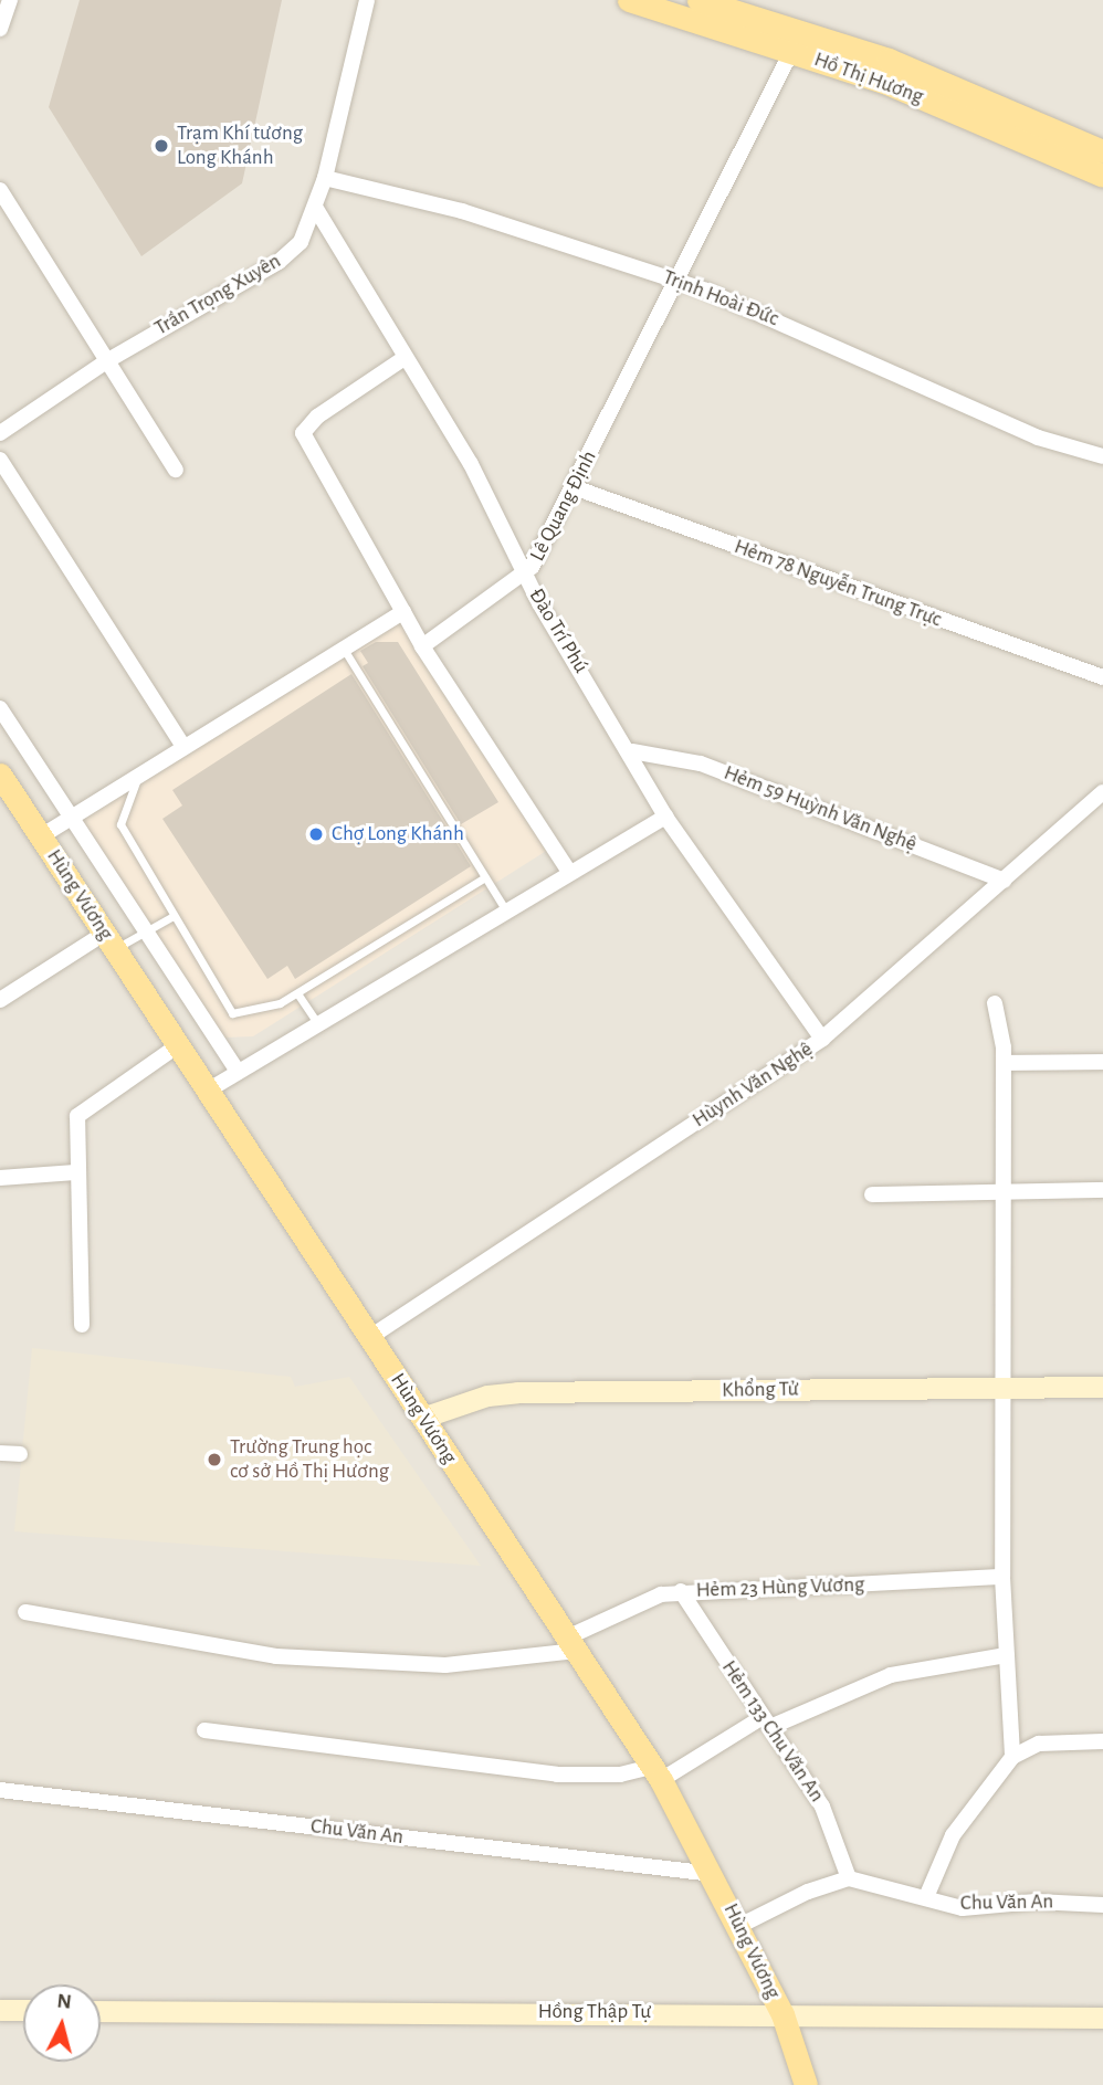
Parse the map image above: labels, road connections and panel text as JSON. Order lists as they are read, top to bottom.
{
  "streets": {
    "main road": ["Hồ Thị Hương", "Hùng Vương"],
    "street": [
      "Trần Trọng Xuyên",
      "Trịnh Hoài Đức",
      "Lê Quang Định",
      "Hẻm 78 Nguyễn Trung Trực",
      "Đào Trí Phú",
      "Hẻm 59 Huỳnh Văn Nghệ",
      "Hùynh Văn Nghệ",
      "Khổng Tử",
      "Hẻm 23 Hùng Vương",
      "Hẻm 133 Chu Văn An",
      "Chu Văn An",
      "Hồng Thập Tự"
    ]
  },
  "crossings": [
    ["Hồ Thị Hương", "Lê Quang Định"],
    ["Trần Trọng Xuyên", "Trịnh Hoài Đức"],
    ["Trần Trọng Xuyên", "Đào Trí Phú"],
    ["Trịnh Hoài Đức", "Lê Quang Định"],
    ["Lê Quang Định", "Hẻm 78 Nguyễn Trung Trực"],
    ["Lê Quang Định", "Đào Trí Phú"],
    ["Đào Trí Phú", "Hẻm 59 Huỳnh Văn Nghệ"],
    ["Đào Trí Phú", "Hùynh Văn Nghệ"],
    ["Hẻm 59 Huỳnh Văn Nghệ", "Hùynh Văn Nghệ"],
    ["Hùng Vương", "Hùynh Văn Nghệ"],
    ["Hùng Vương", "Khổng Tử"],
    ["Hùng Vương", "Hẻm 23 Hùng Vương"],
    ["Hùng Vương", "Chu Văn An"],
    ["Hùng Vương", "Hồng Thập Tự"],
    ["Hẻm 23 Hùng Vương", "Hẻm 133 Chu Văn An"],
    ["Hẻm 133 Chu Văn An", "Chu Văn An"]
  ],
  "places": ["Trạm Khí tương Long Khánh", "Chợ Long Khánh", "Trường Trung học cơ sở Hồ Thị Hương"],
  "north": "top"
}
